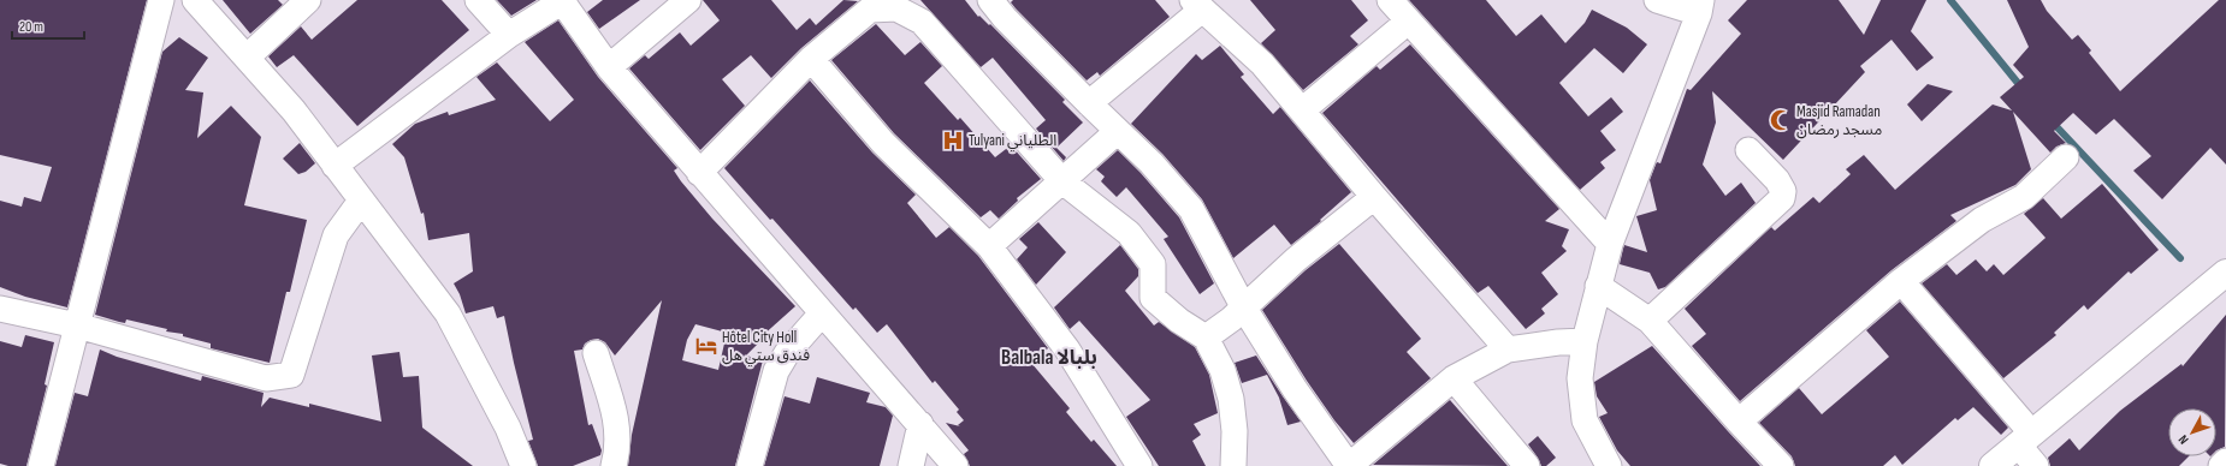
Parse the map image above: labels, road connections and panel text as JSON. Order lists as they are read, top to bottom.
{
  "districts": ["Balbala بلبالا"],
  "places": {
    "mosque": ["Masjid Ramadan مسجد رمضان"],
    "hospital": ["Tulyani الطلياني"],
    "hotel": ["Hôtel City Holl فندق ستي هل"]
  },
  "scale_bar": "20 m",
  "north": "bottom left"
}
